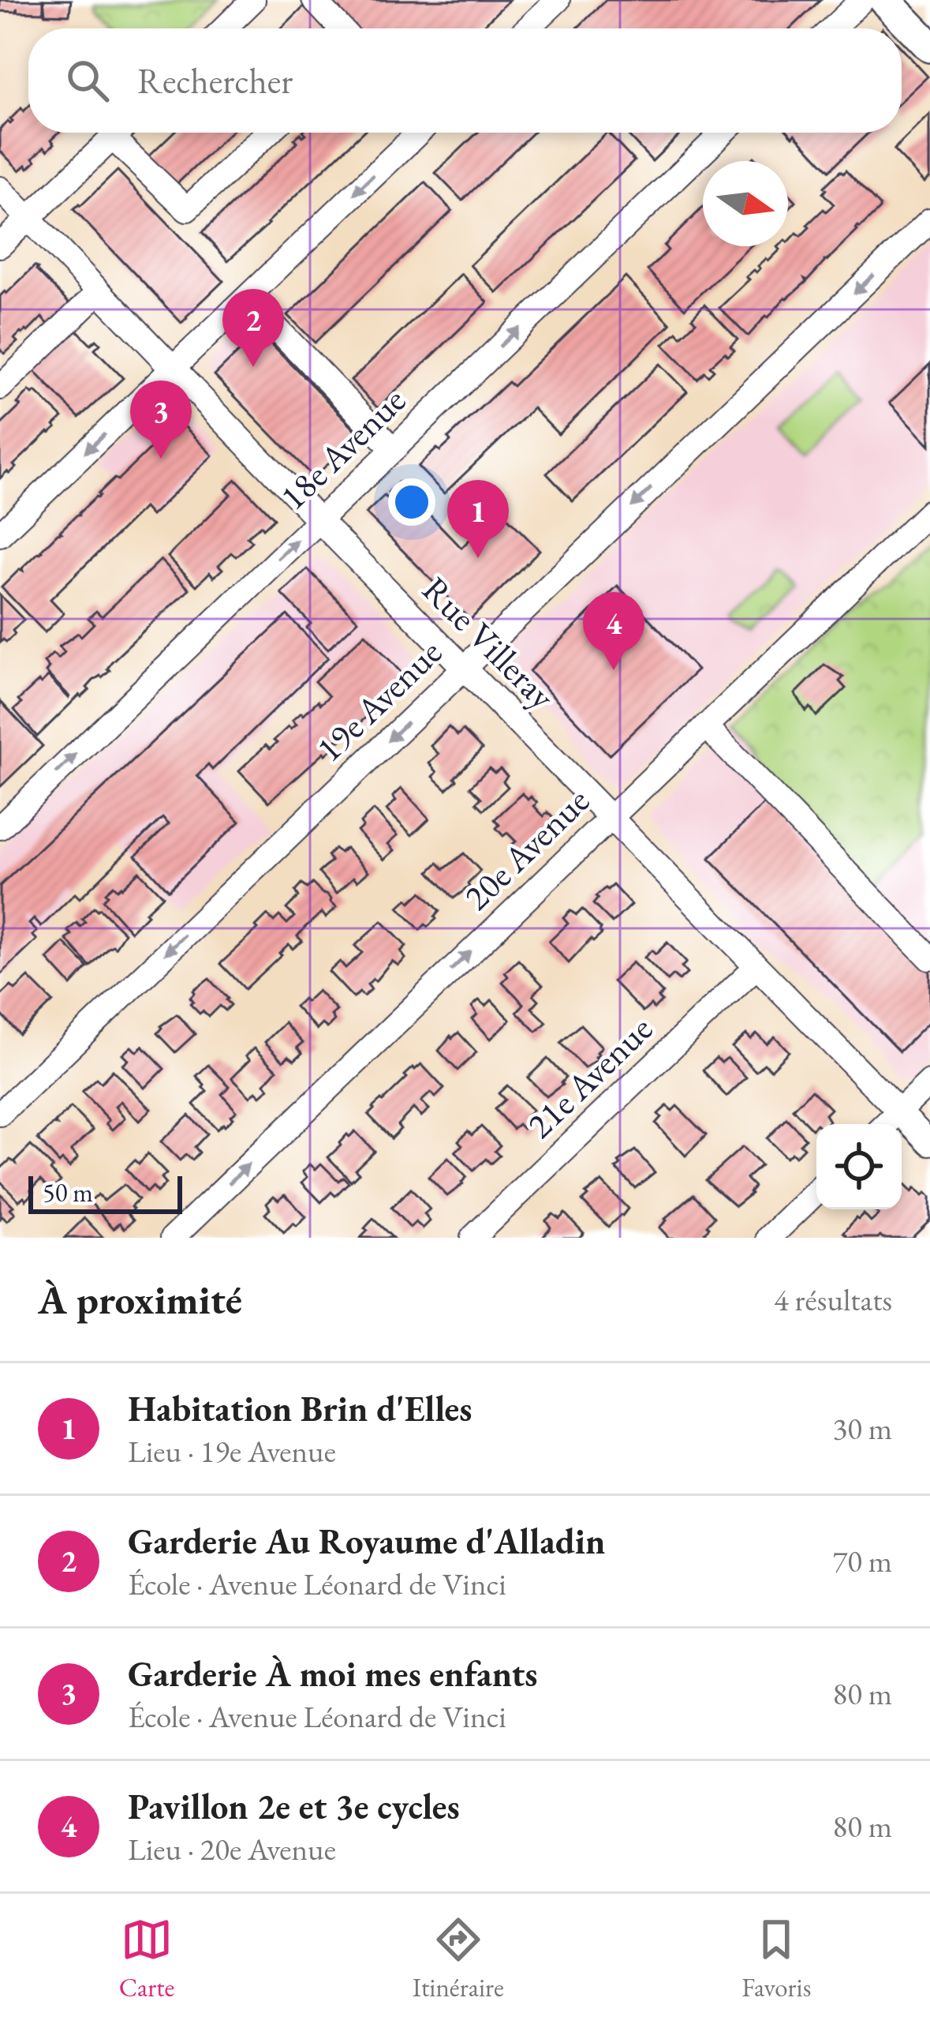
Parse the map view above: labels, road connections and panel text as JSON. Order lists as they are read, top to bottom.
{
  "streets": {
    "street": [
      "18e Avenue",
      "Rue Villeray",
      "19e Avenue",
      "20e Avenue",
      "21e Avenue"
    ]
  },
  "crossings": [
    ["18e Avenue", "Rue Villeray"],
    ["Rue Villeray", "19e Avenue"],
    ["Rue Villeray", "20e Avenue"],
    ["Rue Villeray", "21e Avenue"]
  ],
  "one_way": ["19e Avenue", "20e Avenue"],
  "scale_bar": "50 m",
  "north": "right",
  "page": {
    "search": "Rechercher",
    "pins": [
      "2",
      "3",
      "1",
      "4"
    ],
    "scale": "50 m",
    "heading": ["À proximité", "4 résultats"],
    "list": [
      {
        "mark": "1",
        "name": "Habitation Brin d'Elles",
        "note": "Lieu · 19e Avenue",
        "value": "30 m"
      },
      {
        "mark": "2",
        "name": "Garderie Au Royaume d'Alladin",
        "note": "École · Avenue Léonard de Vinci",
        "value": "70 m"
      },
      {
        "mark": "3",
        "name": "Garderie À moi mes enfants",
        "note": "École · Avenue Léonard de Vinci",
        "value": "80 m"
      },
      {
        "mark": "4",
        "name": "Pavillon 2e et 3e cycles",
        "note": "Lieu · 20e Avenue",
        "value": "80 m"
      }
    ],
    "nav": ["Carte", "Itinéraire", "Favoris"]
  }
}
